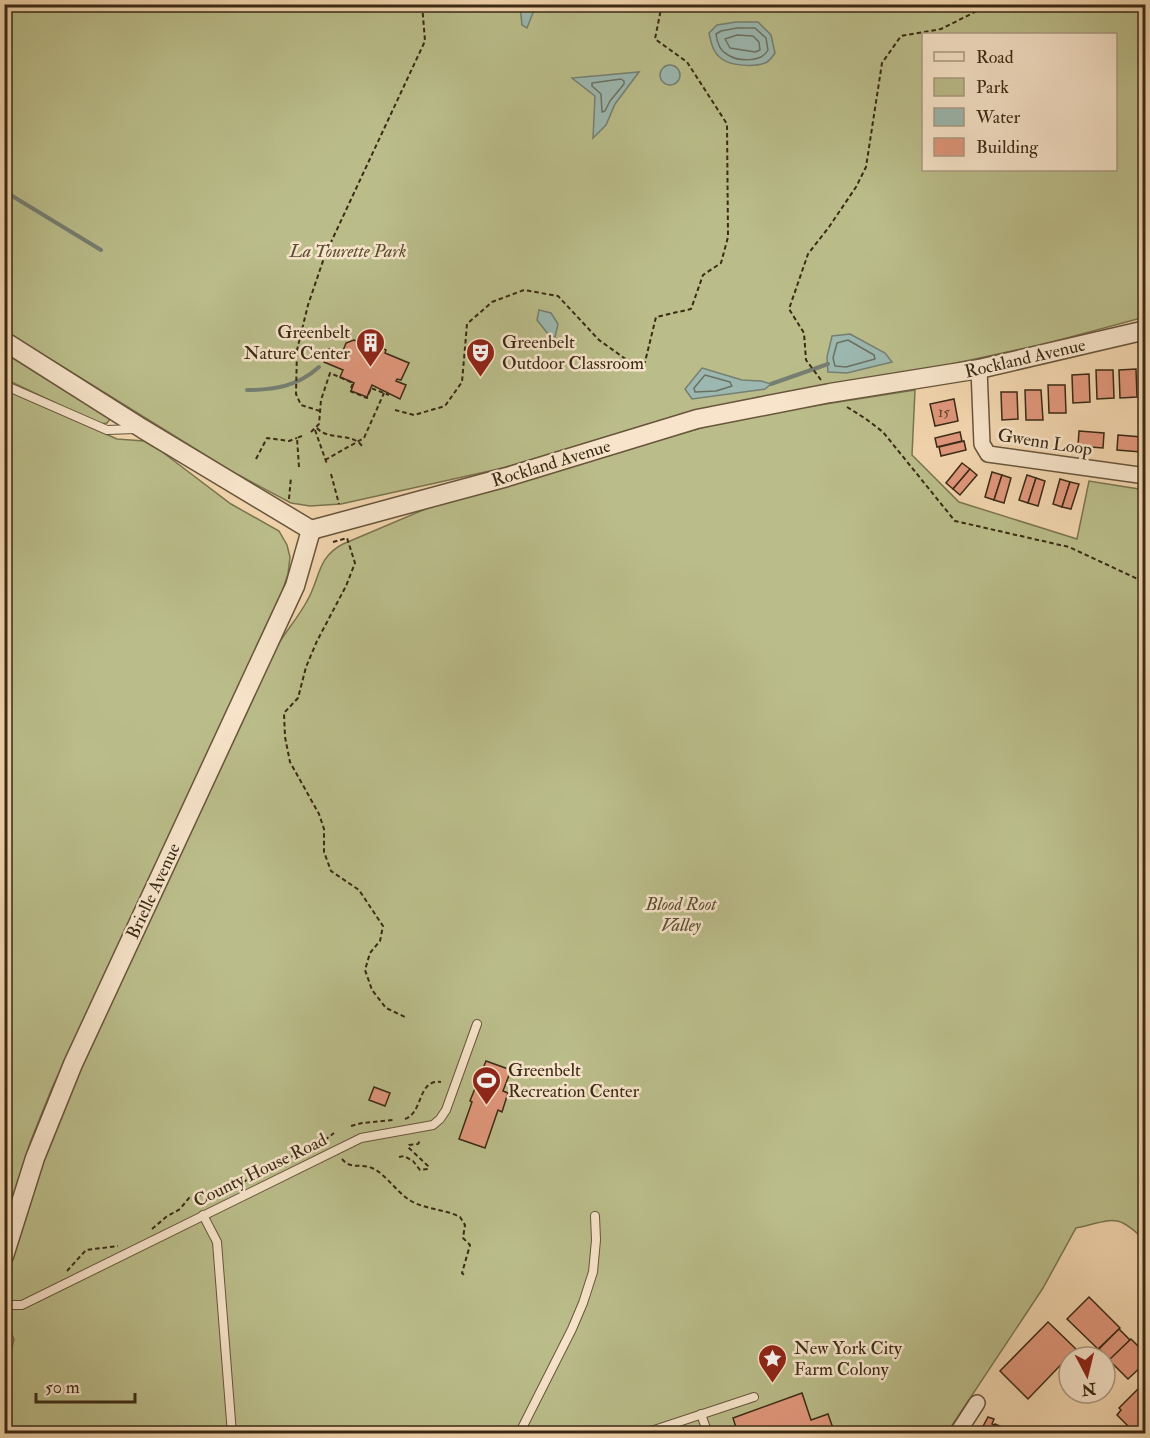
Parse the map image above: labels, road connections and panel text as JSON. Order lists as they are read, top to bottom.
{
  "streets": {
    "street": ["Rockland Avenue", "Gwenn Loop", "Brielle Avenue"],
    "lane": ["County House Road"]
  },
  "crossings": [
    ["Rockland Avenue", "Gwenn Loop"],
    ["Rockland Avenue", "Brielle Avenue"]
  ],
  "parks": ["La Tourette Park", "Blood Root Valley"],
  "places": {
    "building": ["Greenbelt Nature Center"],
    "theatre": ["Greenbelt Outdoor Classroom"],
    "sports": ["Greenbelt Recreation Center"],
    "place": ["New York City Farm Colony"]
  },
  "house_numbers": ["15"],
  "legend": [
    "Road",
    "Park",
    "Water",
    "Building"
  ],
  "scale_bar": "50 m",
  "north": "bottom"
}
